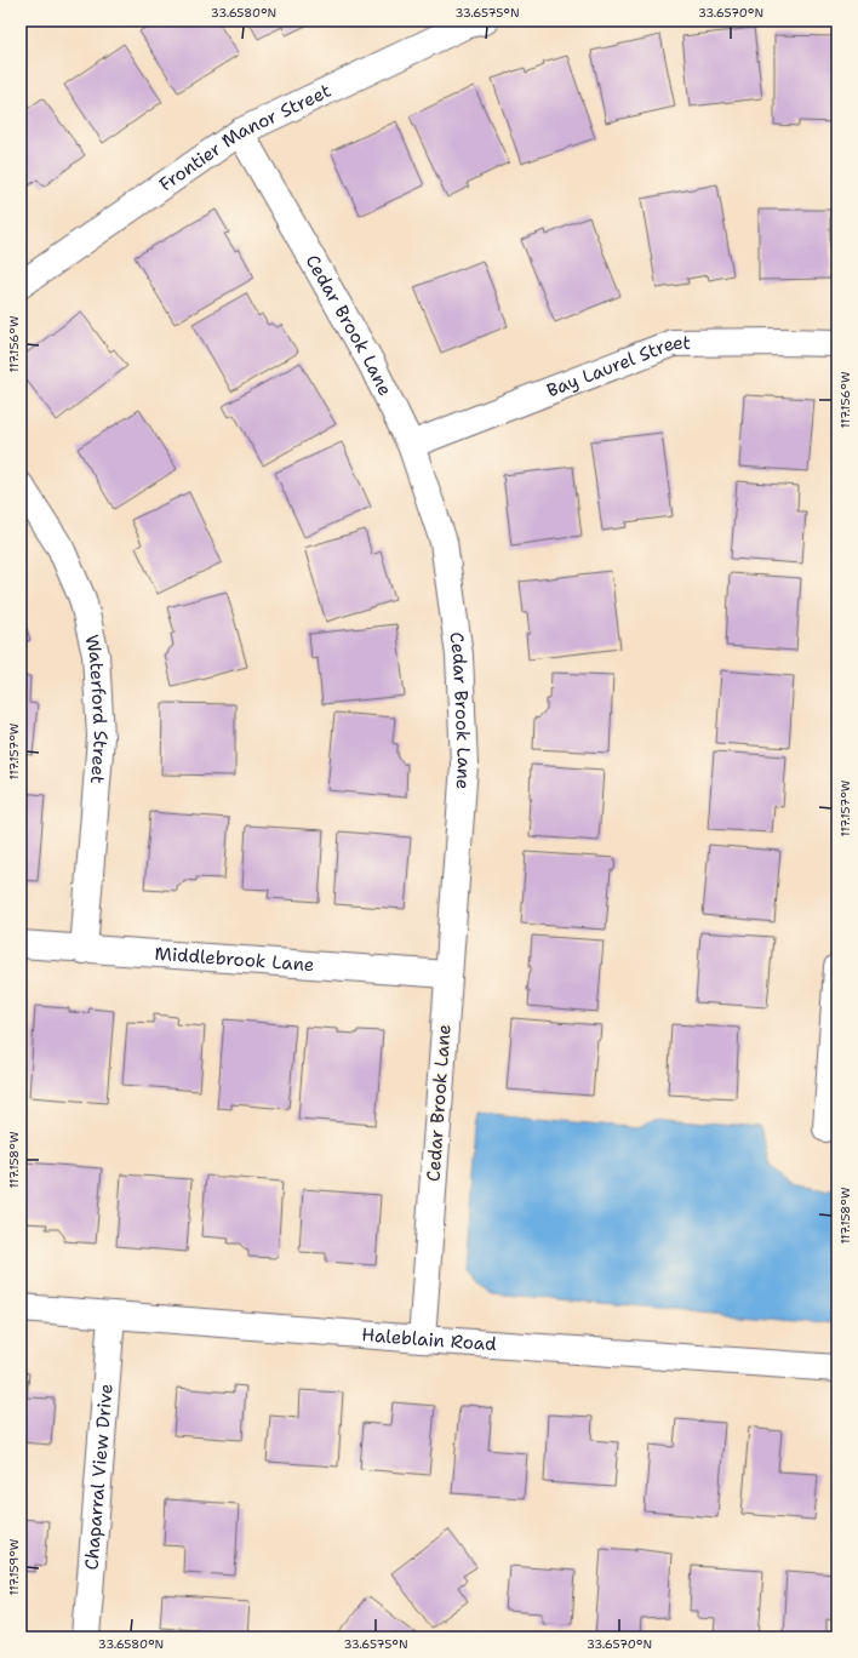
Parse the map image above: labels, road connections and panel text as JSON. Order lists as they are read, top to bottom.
{
  "streets": {
    "street": [
      "Frontier Manor Street",
      "Cedar Brook Lane",
      "Bay Laurel Street",
      "Waterford Street",
      "Middlebrook Lane",
      "Haleblain Road",
      "Chaparral View Drive"
    ]
  },
  "crossings": [
    ["Frontier Manor Street", "Cedar Brook Lane"],
    ["Cedar Brook Lane", "Bay Laurel Street"],
    ["Cedar Brook Lane", "Middlebrook Lane"],
    ["Cedar Brook Lane", "Haleblain Road"],
    ["Waterford Street", "Middlebrook Lane"],
    ["Haleblain Road", "Chaparral View Drive"]
  ],
  "coordinates": [
    "33.6580°N",
    "33.6575°N",
    "33.6570°N",
    "117.156°W",
    "117.157°W",
    "117.158°W",
    "117.159°W"
  ]
}
